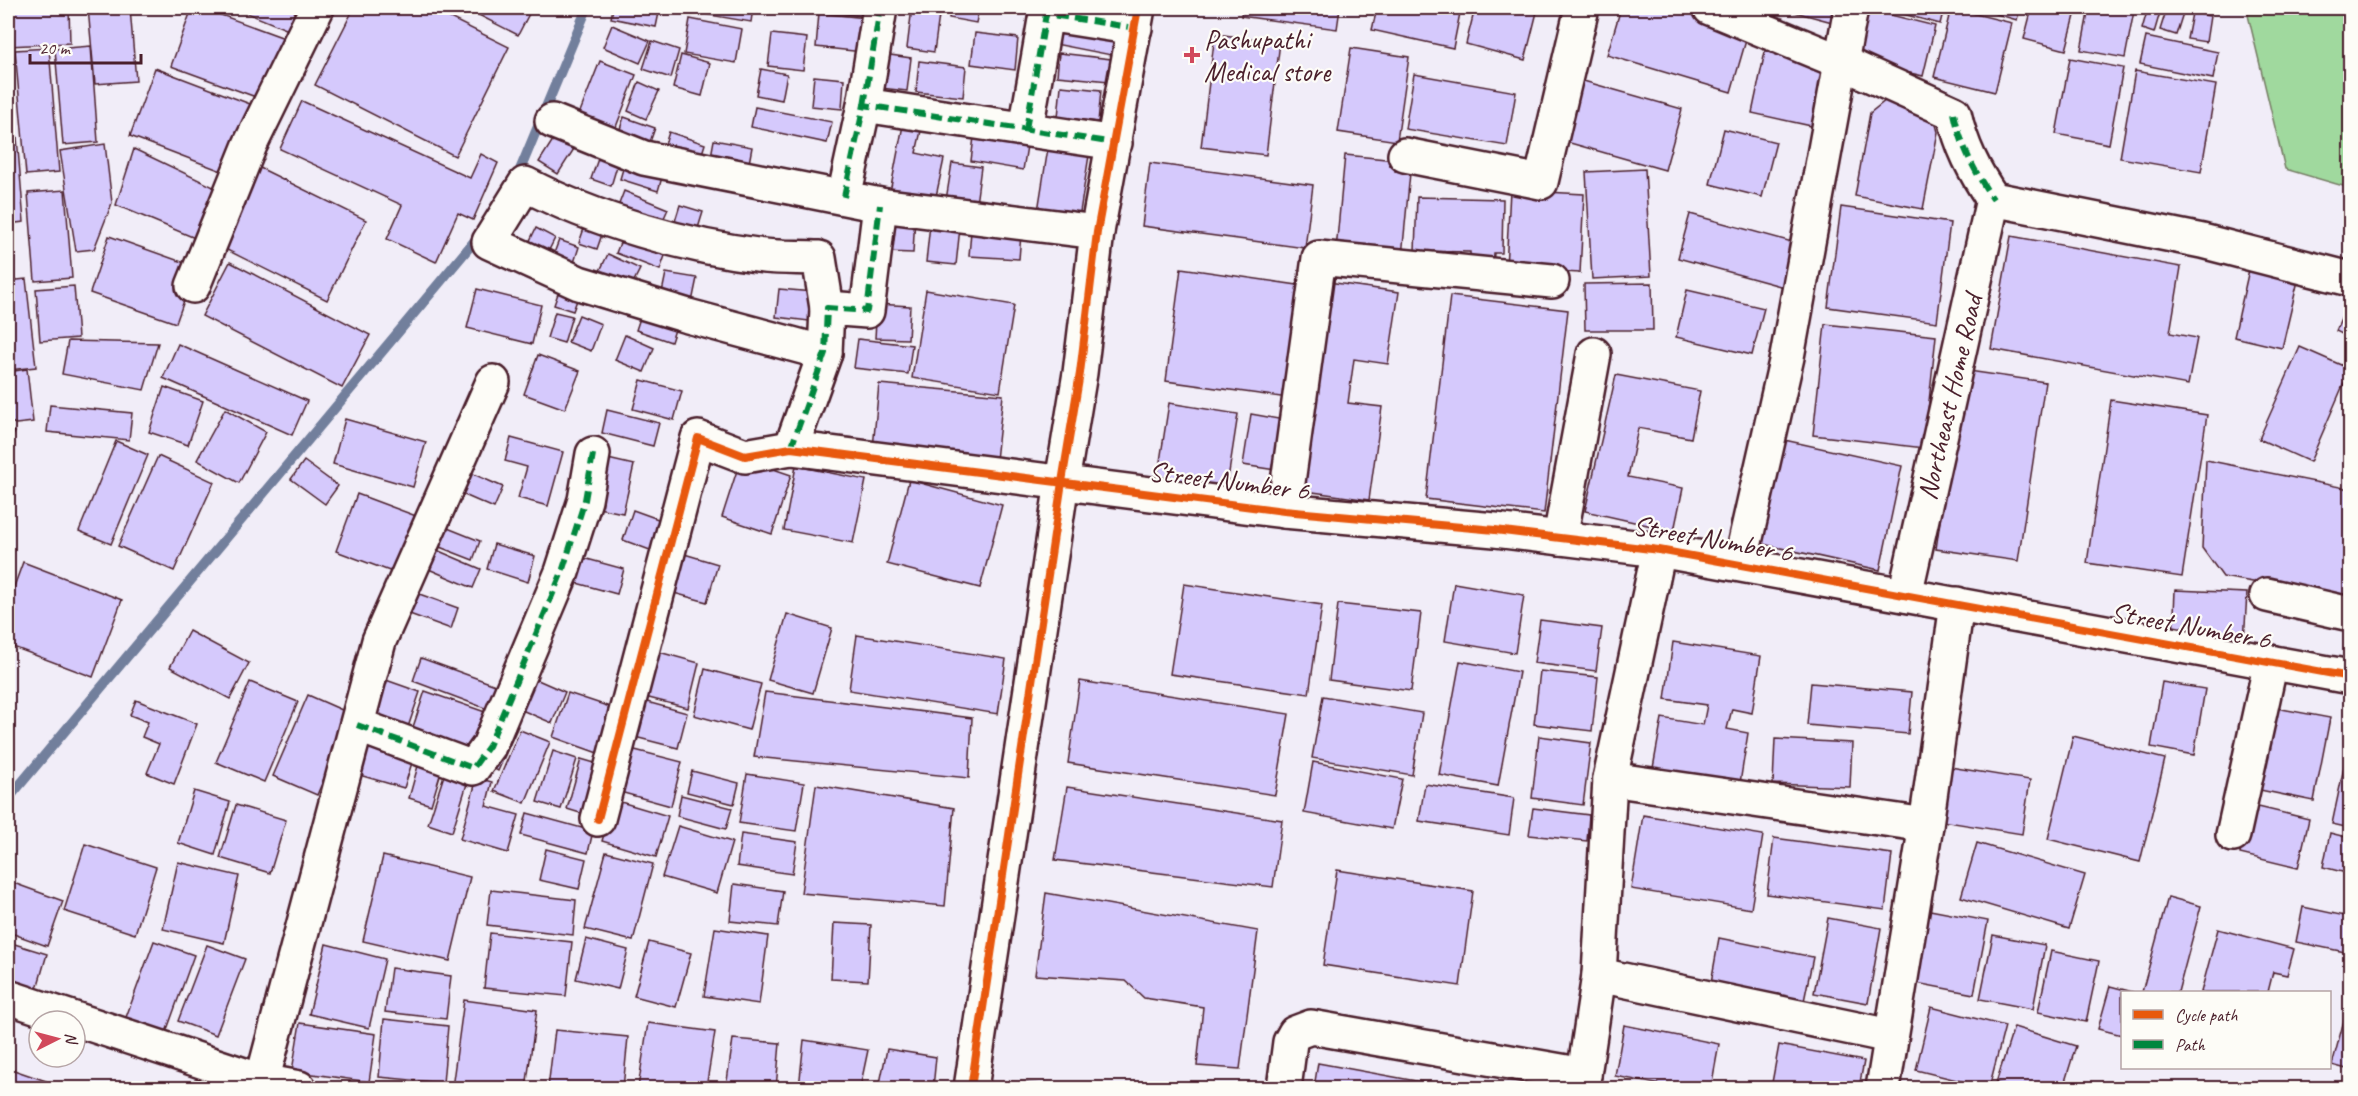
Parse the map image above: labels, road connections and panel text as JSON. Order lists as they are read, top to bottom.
{
  "streets": {
    "street": ["Northeast Home Road", "Street Number 6"]
  },
  "crossings": [
    ["Northeast Home Road", "Street Number 6"]
  ],
  "places": {
    "health": ["Pashupathi Medical store"]
  },
  "legend": ["Cycle path", "Path"],
  "scale_bar": "20 m",
  "north": "right"
}
